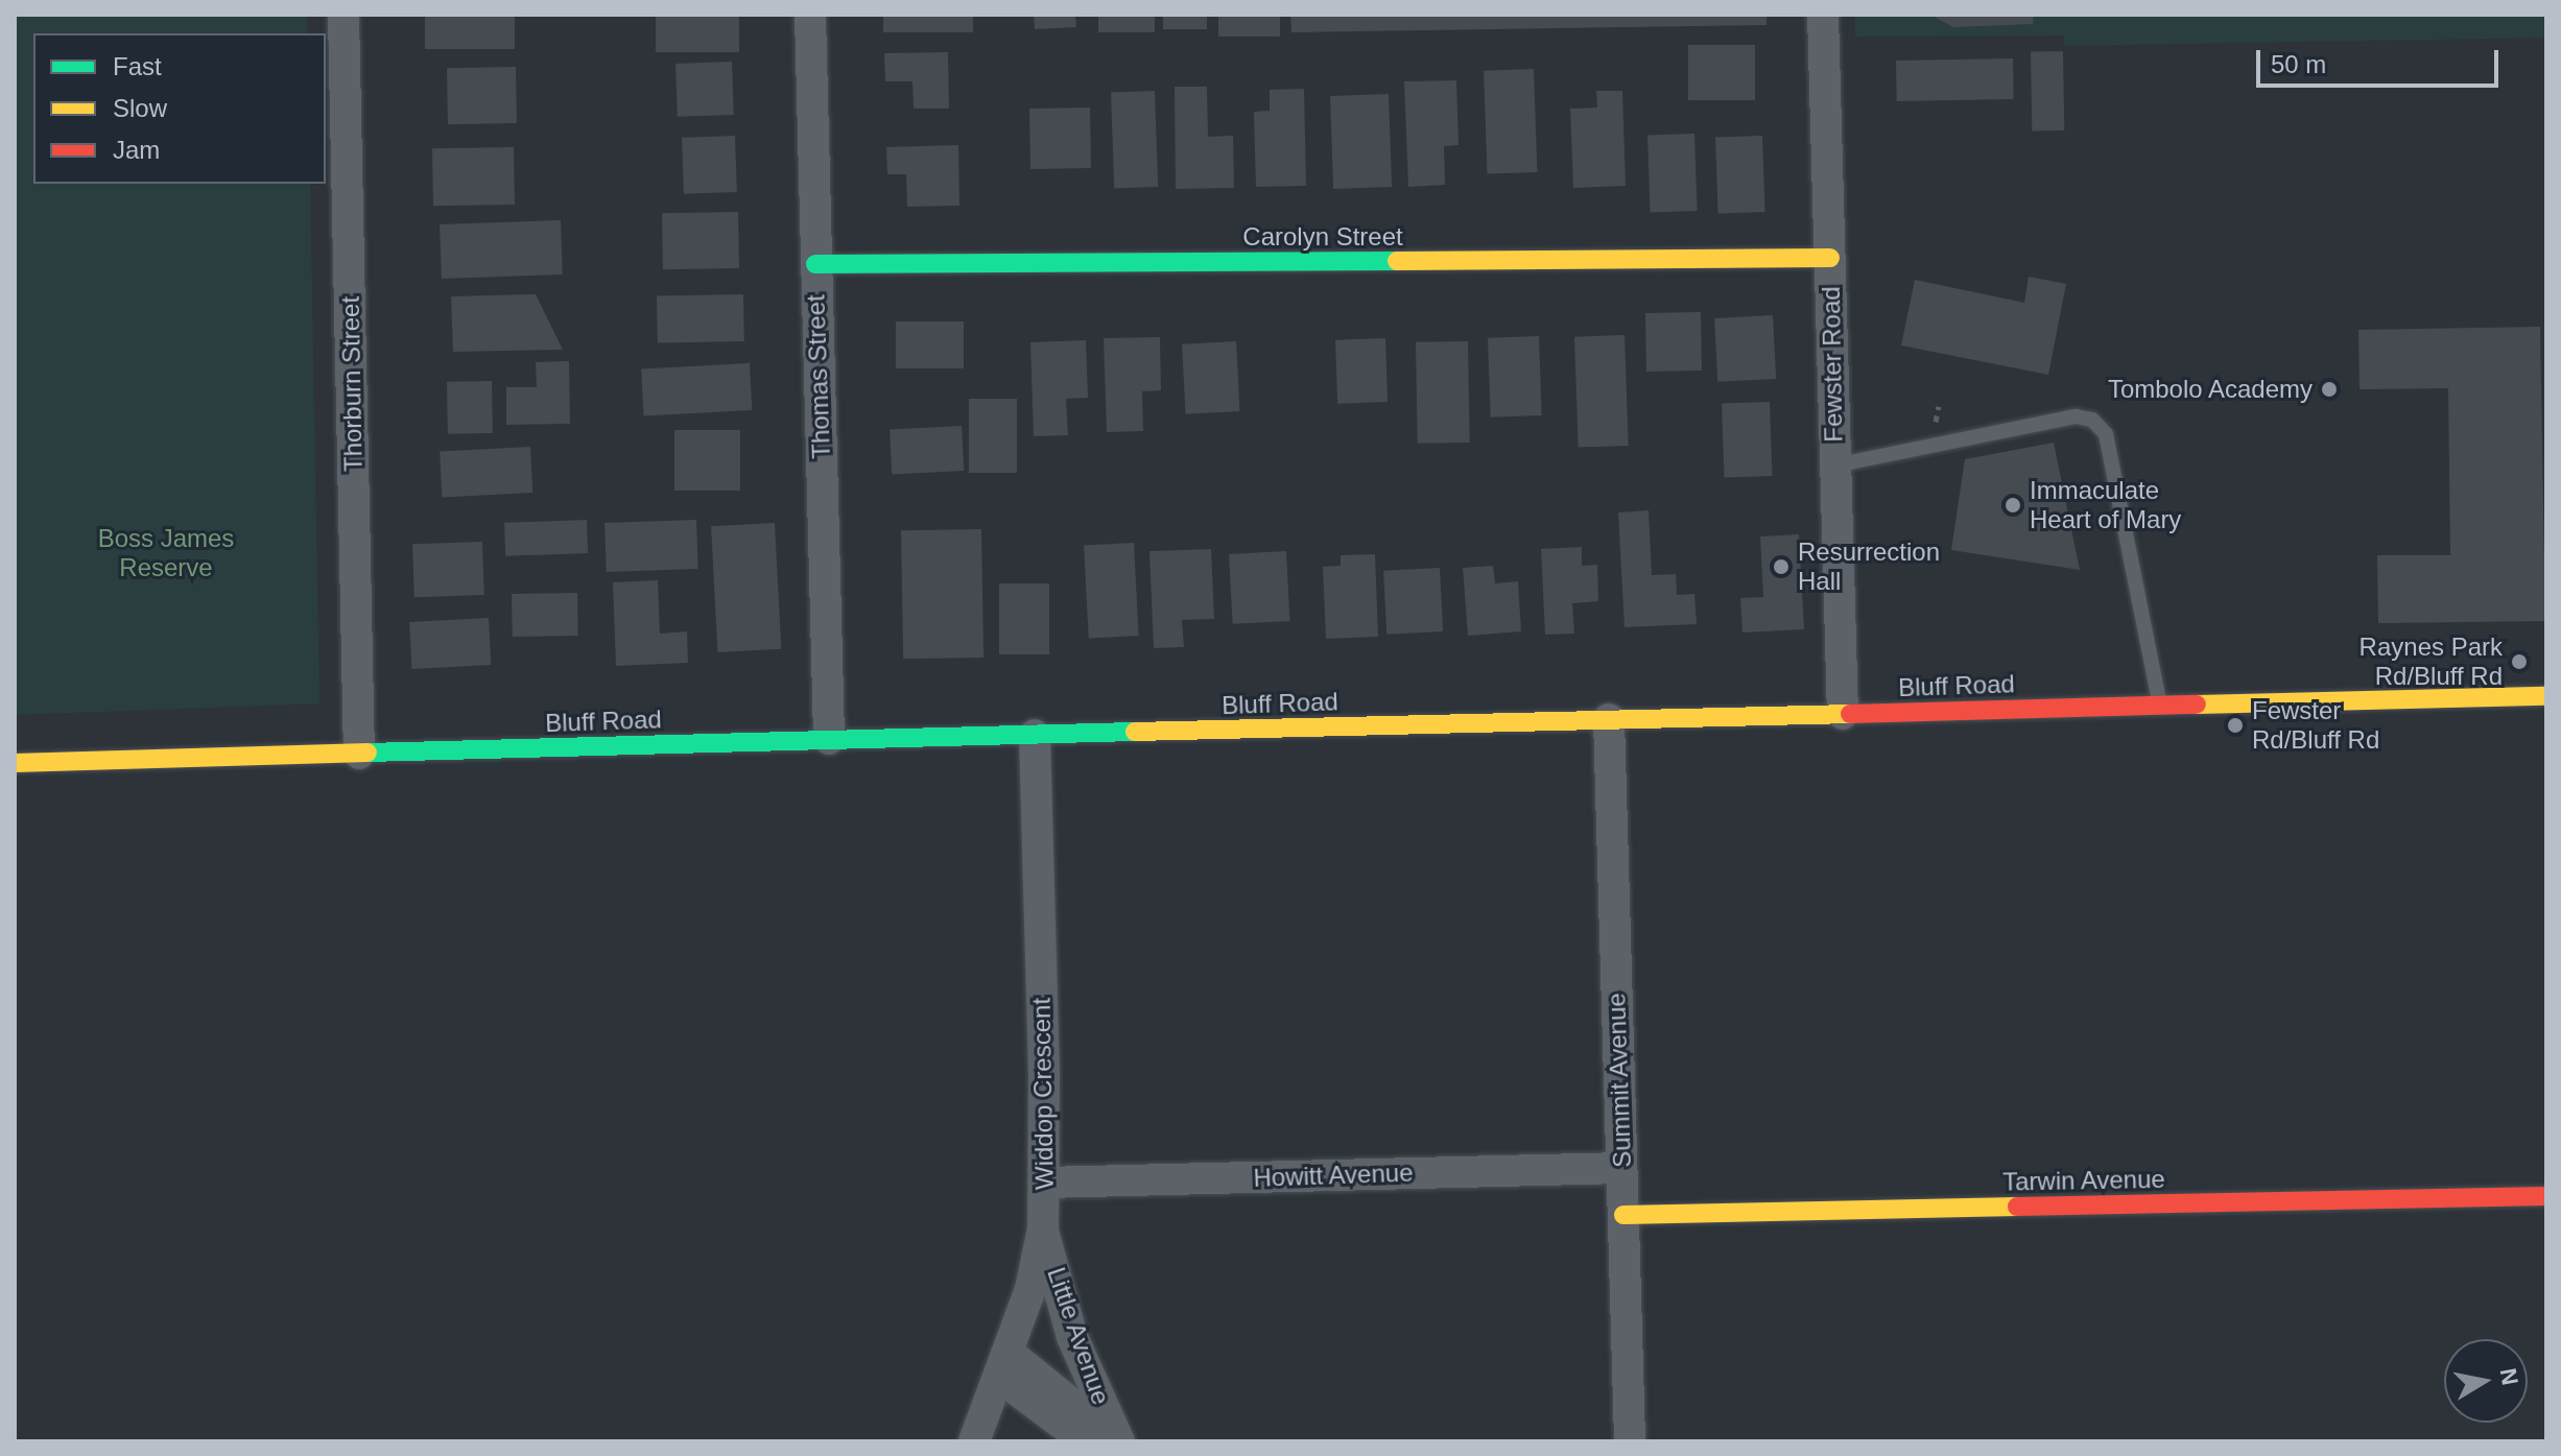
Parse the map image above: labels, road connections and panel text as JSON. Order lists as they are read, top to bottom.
{
  "streets": {
    "main road": ["Carolyn Street", "Bluff Road", "Tarwin Avenue"],
    "street": [
      "Fewster Road",
      "Thomas Street",
      "Thorburn Street",
      "Summit Avenue",
      "Widdop Crescent",
      "Howitt Avenue",
      "Little Avenue"
    ]
  },
  "crossings": [
    ["Carolyn Street", "Fewster Road"],
    ["Carolyn Street", "Thomas Street"],
    ["Fewster Road", "Bluff Road"],
    ["Thomas Street", "Bluff Road"],
    ["Thorburn Street", "Bluff Road"],
    ["Bluff Road", "Summit Avenue"],
    ["Bluff Road", "Widdop Crescent"],
    ["Summit Avenue", "Howitt Avenue"],
    ["Summit Avenue", "Tarwin Avenue"],
    ["Widdop Crescent", "Howitt Avenue"],
    ["Widdop Crescent", "Little Avenue"]
  ],
  "parks": ["Boss James Reserve"],
  "places": [
    "Tombolo Academy",
    "Immaculate Heart of Mary",
    "Resurrection Hall",
    "Raynes Park Rd/Bluff Rd",
    "Fewster Rd/Bluff Rd"
  ],
  "legend": ["Fast", "Slow", "Jam"],
  "scale_bar": "50 m",
  "north": "right"
}
